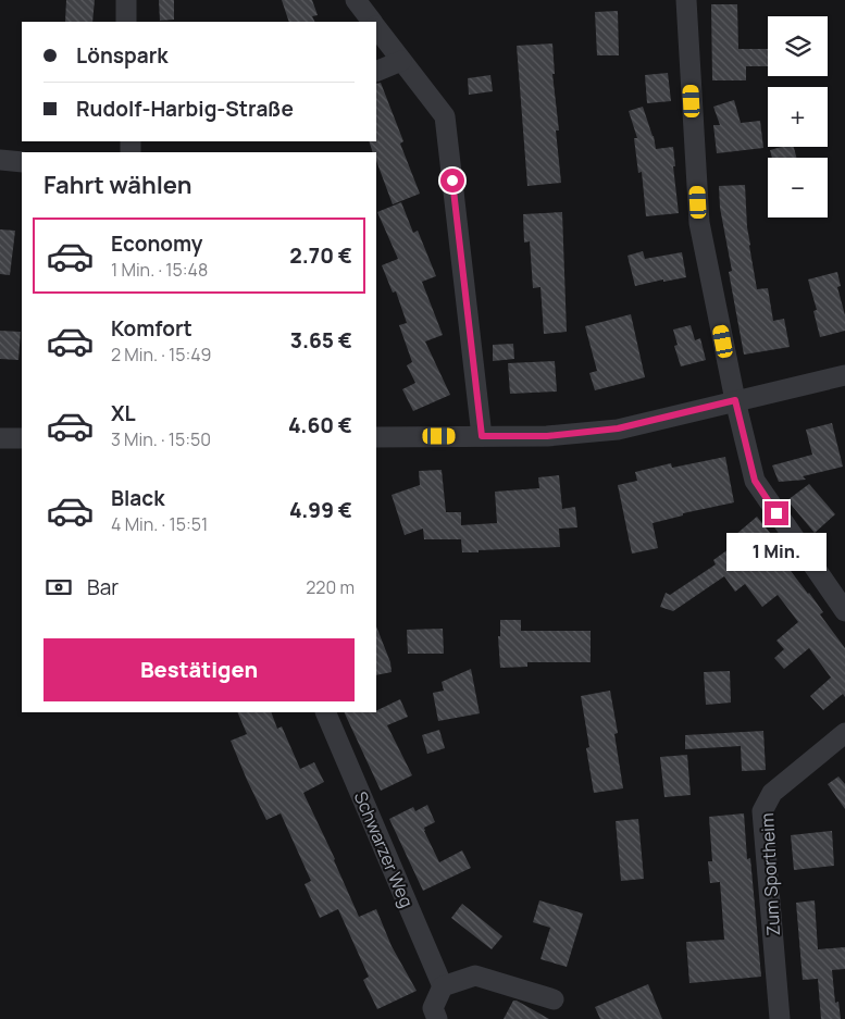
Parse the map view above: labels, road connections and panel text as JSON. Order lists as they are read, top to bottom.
{
  "streets": {
    "street": ["Schwarzer Weg", "Zum Sportheim"]
  },
  "page": {
    "map_buttons": ["+", "−"],
    "banner": ["Lönspark", "Rudolf-Harbig-Straße"],
    "heading": "Fahrt wählen",
    "list": [
      {
        "name": "Economy",
        "note": "1 Min. · 15:48",
        "value": "2.70 €"
      },
      {
        "name": "Komfort",
        "note": "2 Min. · 15:49",
        "value": "3.65 €"
      },
      {
        "name": "XL",
        "note": "3 Min. · 15:50",
        "value": "4.60 €"
      },
      {
        "name": "Black",
        "note": "4 Min. · 15:51",
        "value": "4.99 €"
      }
    ],
    "bubble": "1 Min.",
    "pay": ["Bar", "220 m"],
    "buttons": "Bestätigen"
  }
}
